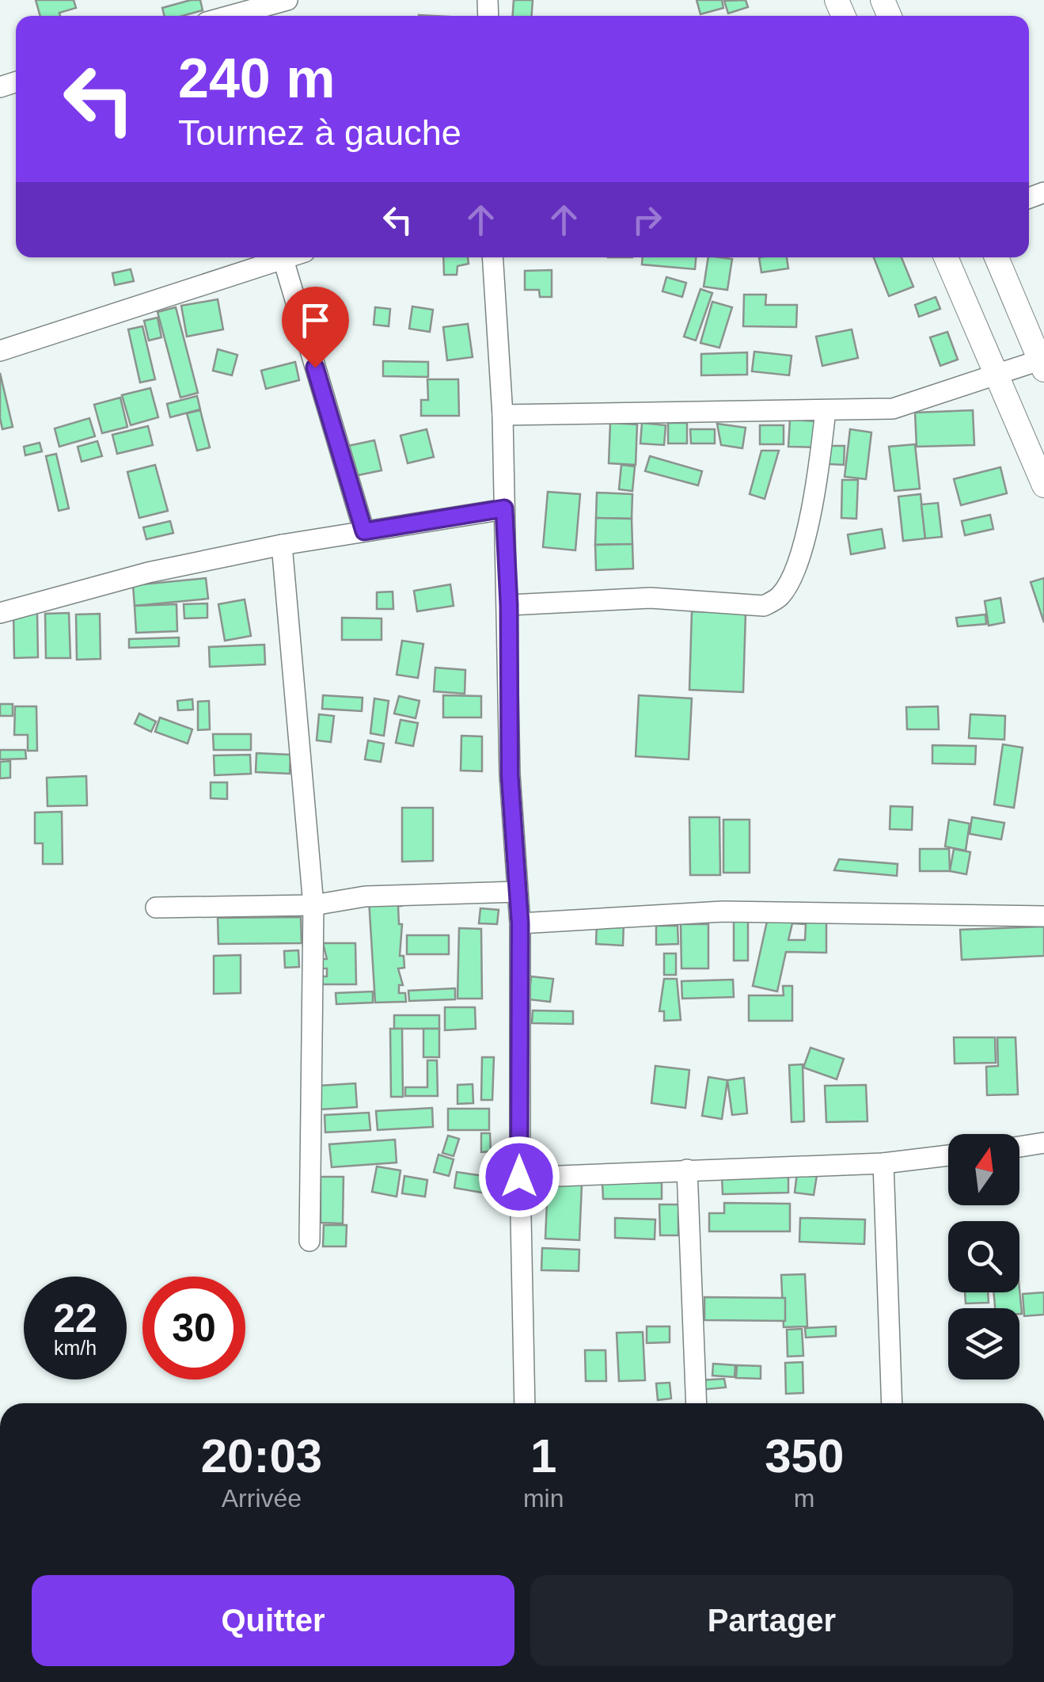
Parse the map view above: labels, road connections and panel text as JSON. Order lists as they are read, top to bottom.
{
  "north": "top",
  "page": {
    "turn": ["240 m", "Tournez à gauche"],
    "speed": "22 km/h",
    "limit": "30",
    "eta": [
      "20:03",
      "Arrivée",
      "1",
      "min",
      "350",
      "m"
    ],
    "buttons": ["Quitter", "Partager"]
  }
}
